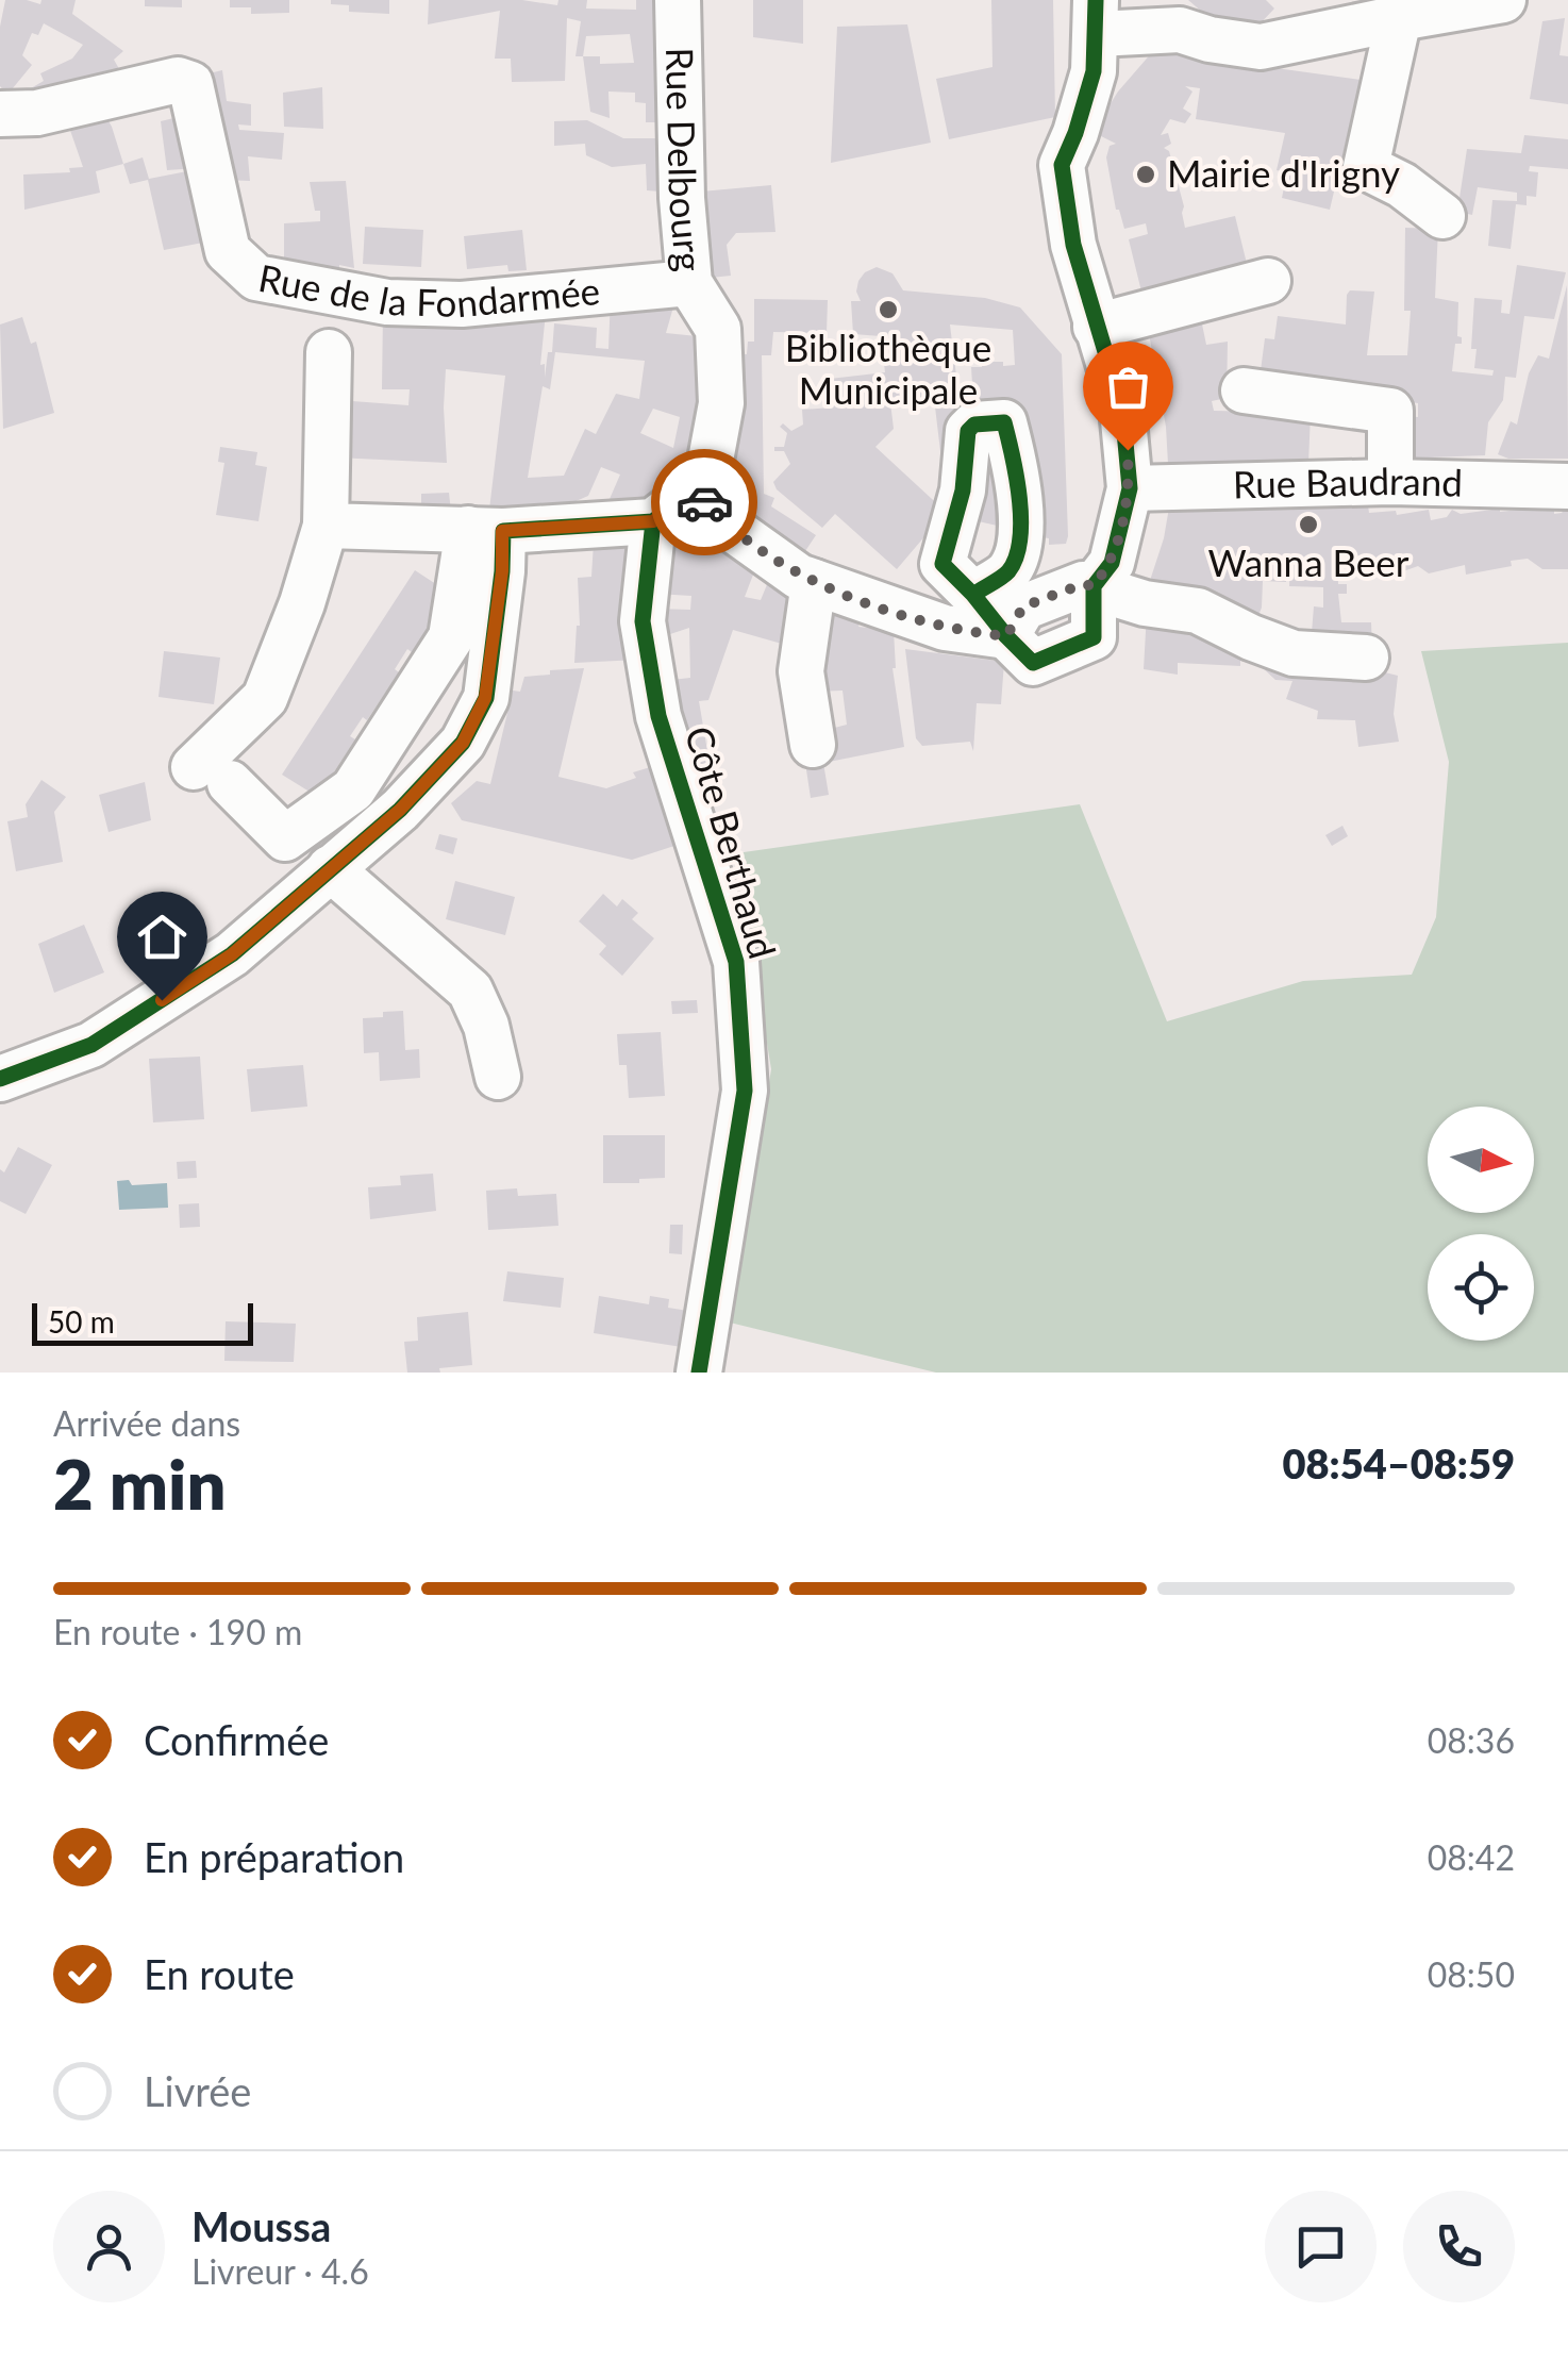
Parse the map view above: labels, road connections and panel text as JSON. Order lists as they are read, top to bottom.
{
  "streets": {
    "street": [
      "Rue Delbourg",
      "Rue de la Fondarmée",
      "Rue Baudrand",
      "Côte Berthaud"
    ]
  },
  "crossings": [
    ["Rue Delbourg", "Rue de la Fondarmée"]
  ],
  "places": ["Mairie d'Irigny", "Bibliothèque Municipale", "Wanna Beer"],
  "scale_bar": "50 m",
  "north": "right",
  "page": {
    "scale": "50 m",
    "heading": ["2 min", "Arrivée dans", "08:54–08:59"],
    "panel": ["Moussa", "Livreur · 4.6"],
    "bar": "En route · 190 m",
    "list": [
      ["Confirmée", "08:36"],
      ["En préparation", "08:42"],
      ["En route", "08:50"],
      "Livrée"
    ]
  }
}
